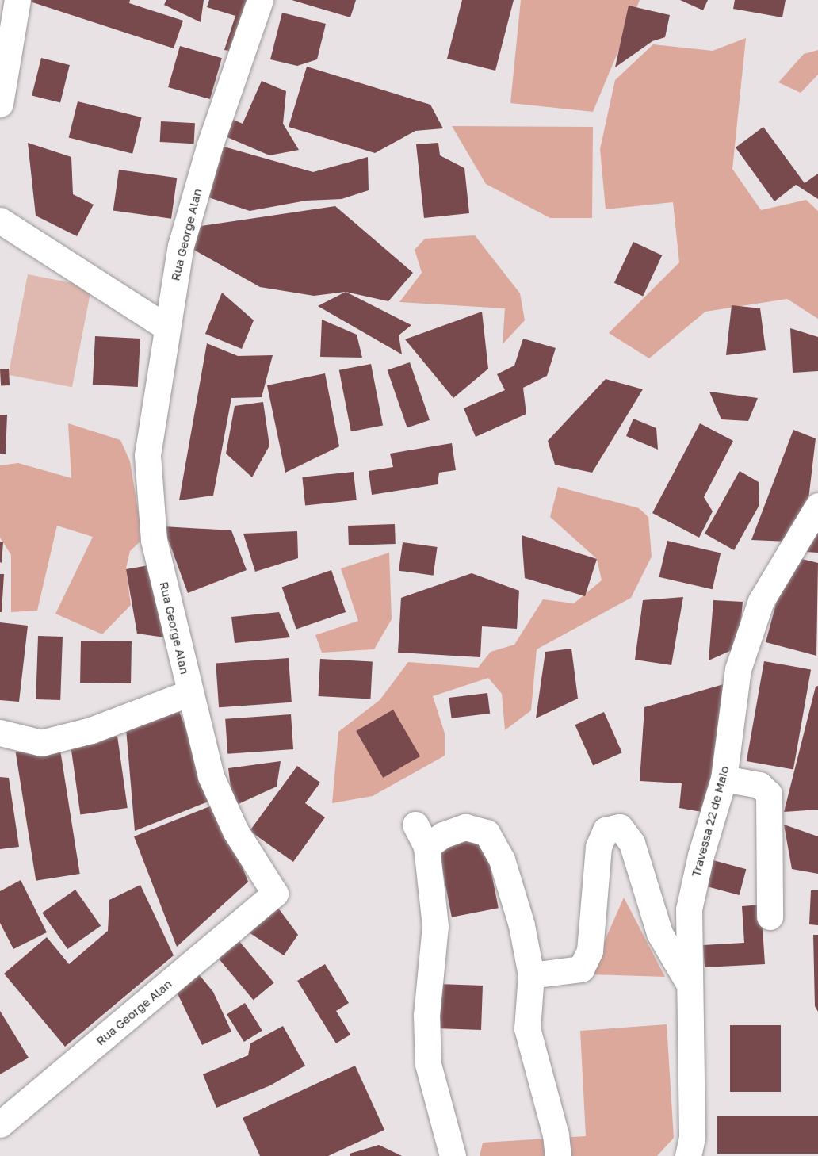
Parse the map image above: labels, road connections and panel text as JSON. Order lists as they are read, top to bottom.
{
  "streets": {
    "street": ["Rua George Alan", "Travessa 22 de Maio"]
  }
}
